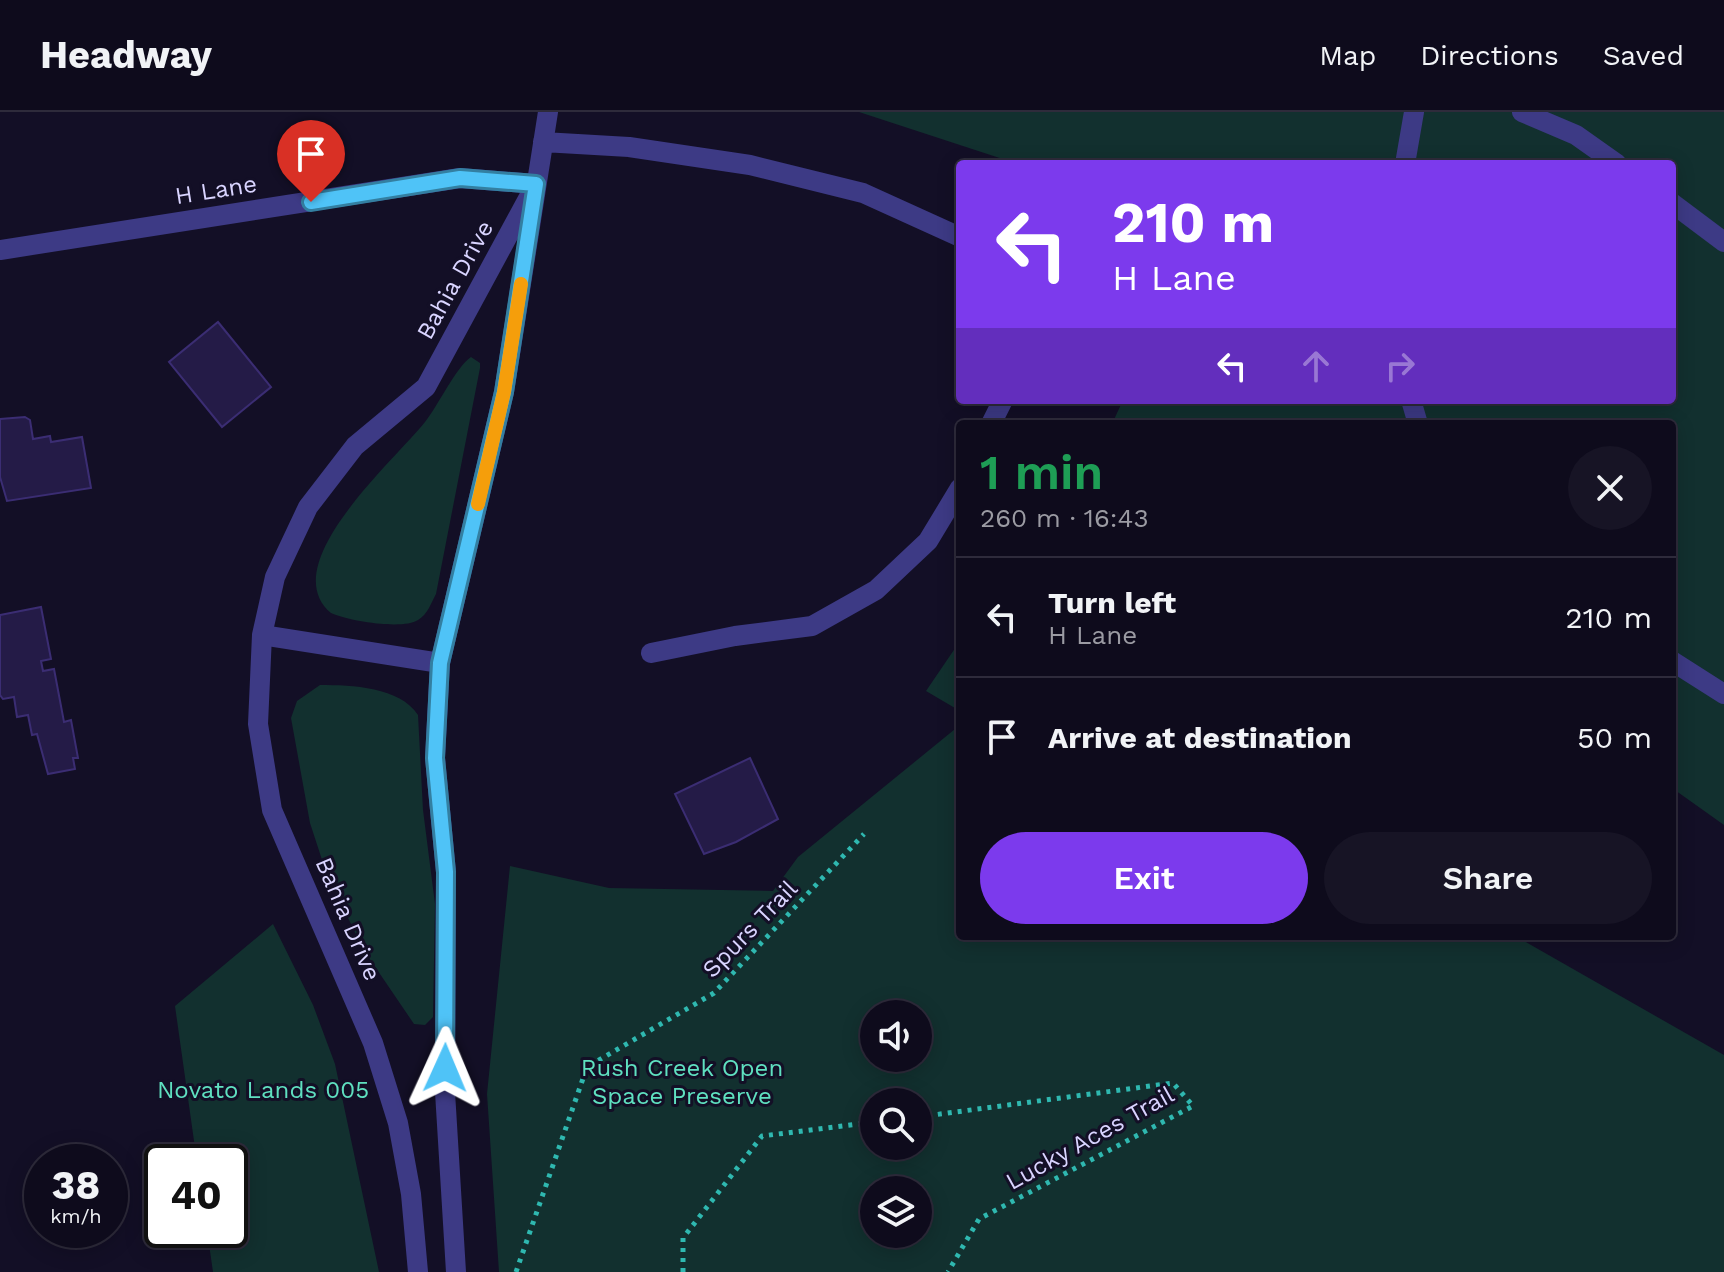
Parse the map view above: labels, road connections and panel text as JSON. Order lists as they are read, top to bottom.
{
  "streets": {
    "street": ["H Lane", "Bahia Drive"],
    "path": ["Spurs Trail", "Lucky Aces Trail"]
  },
  "crossings": [
    ["H Lane", "Bahia Drive"]
  ],
  "parks": ["Rush Creek Open Space Preserve", "Novato Lands 005"],
  "page": {
    "header": "Headway",
    "nav": ["Map", "Directions", "Saved"],
    "turn": ["210 m", "H Lane"],
    "heading": ["1 min", "260 m · 16:43"],
    "list": [
      {
        "name": "Turn left",
        "note": "H Lane",
        "value": "210 m"
      },
      {
        "name": "Arrive at destination",
        "value": "50 m"
      }
    ],
    "buttons": ["Exit", "Share"],
    "speed": "38 km/h",
    "limit": "40"
  }
}
